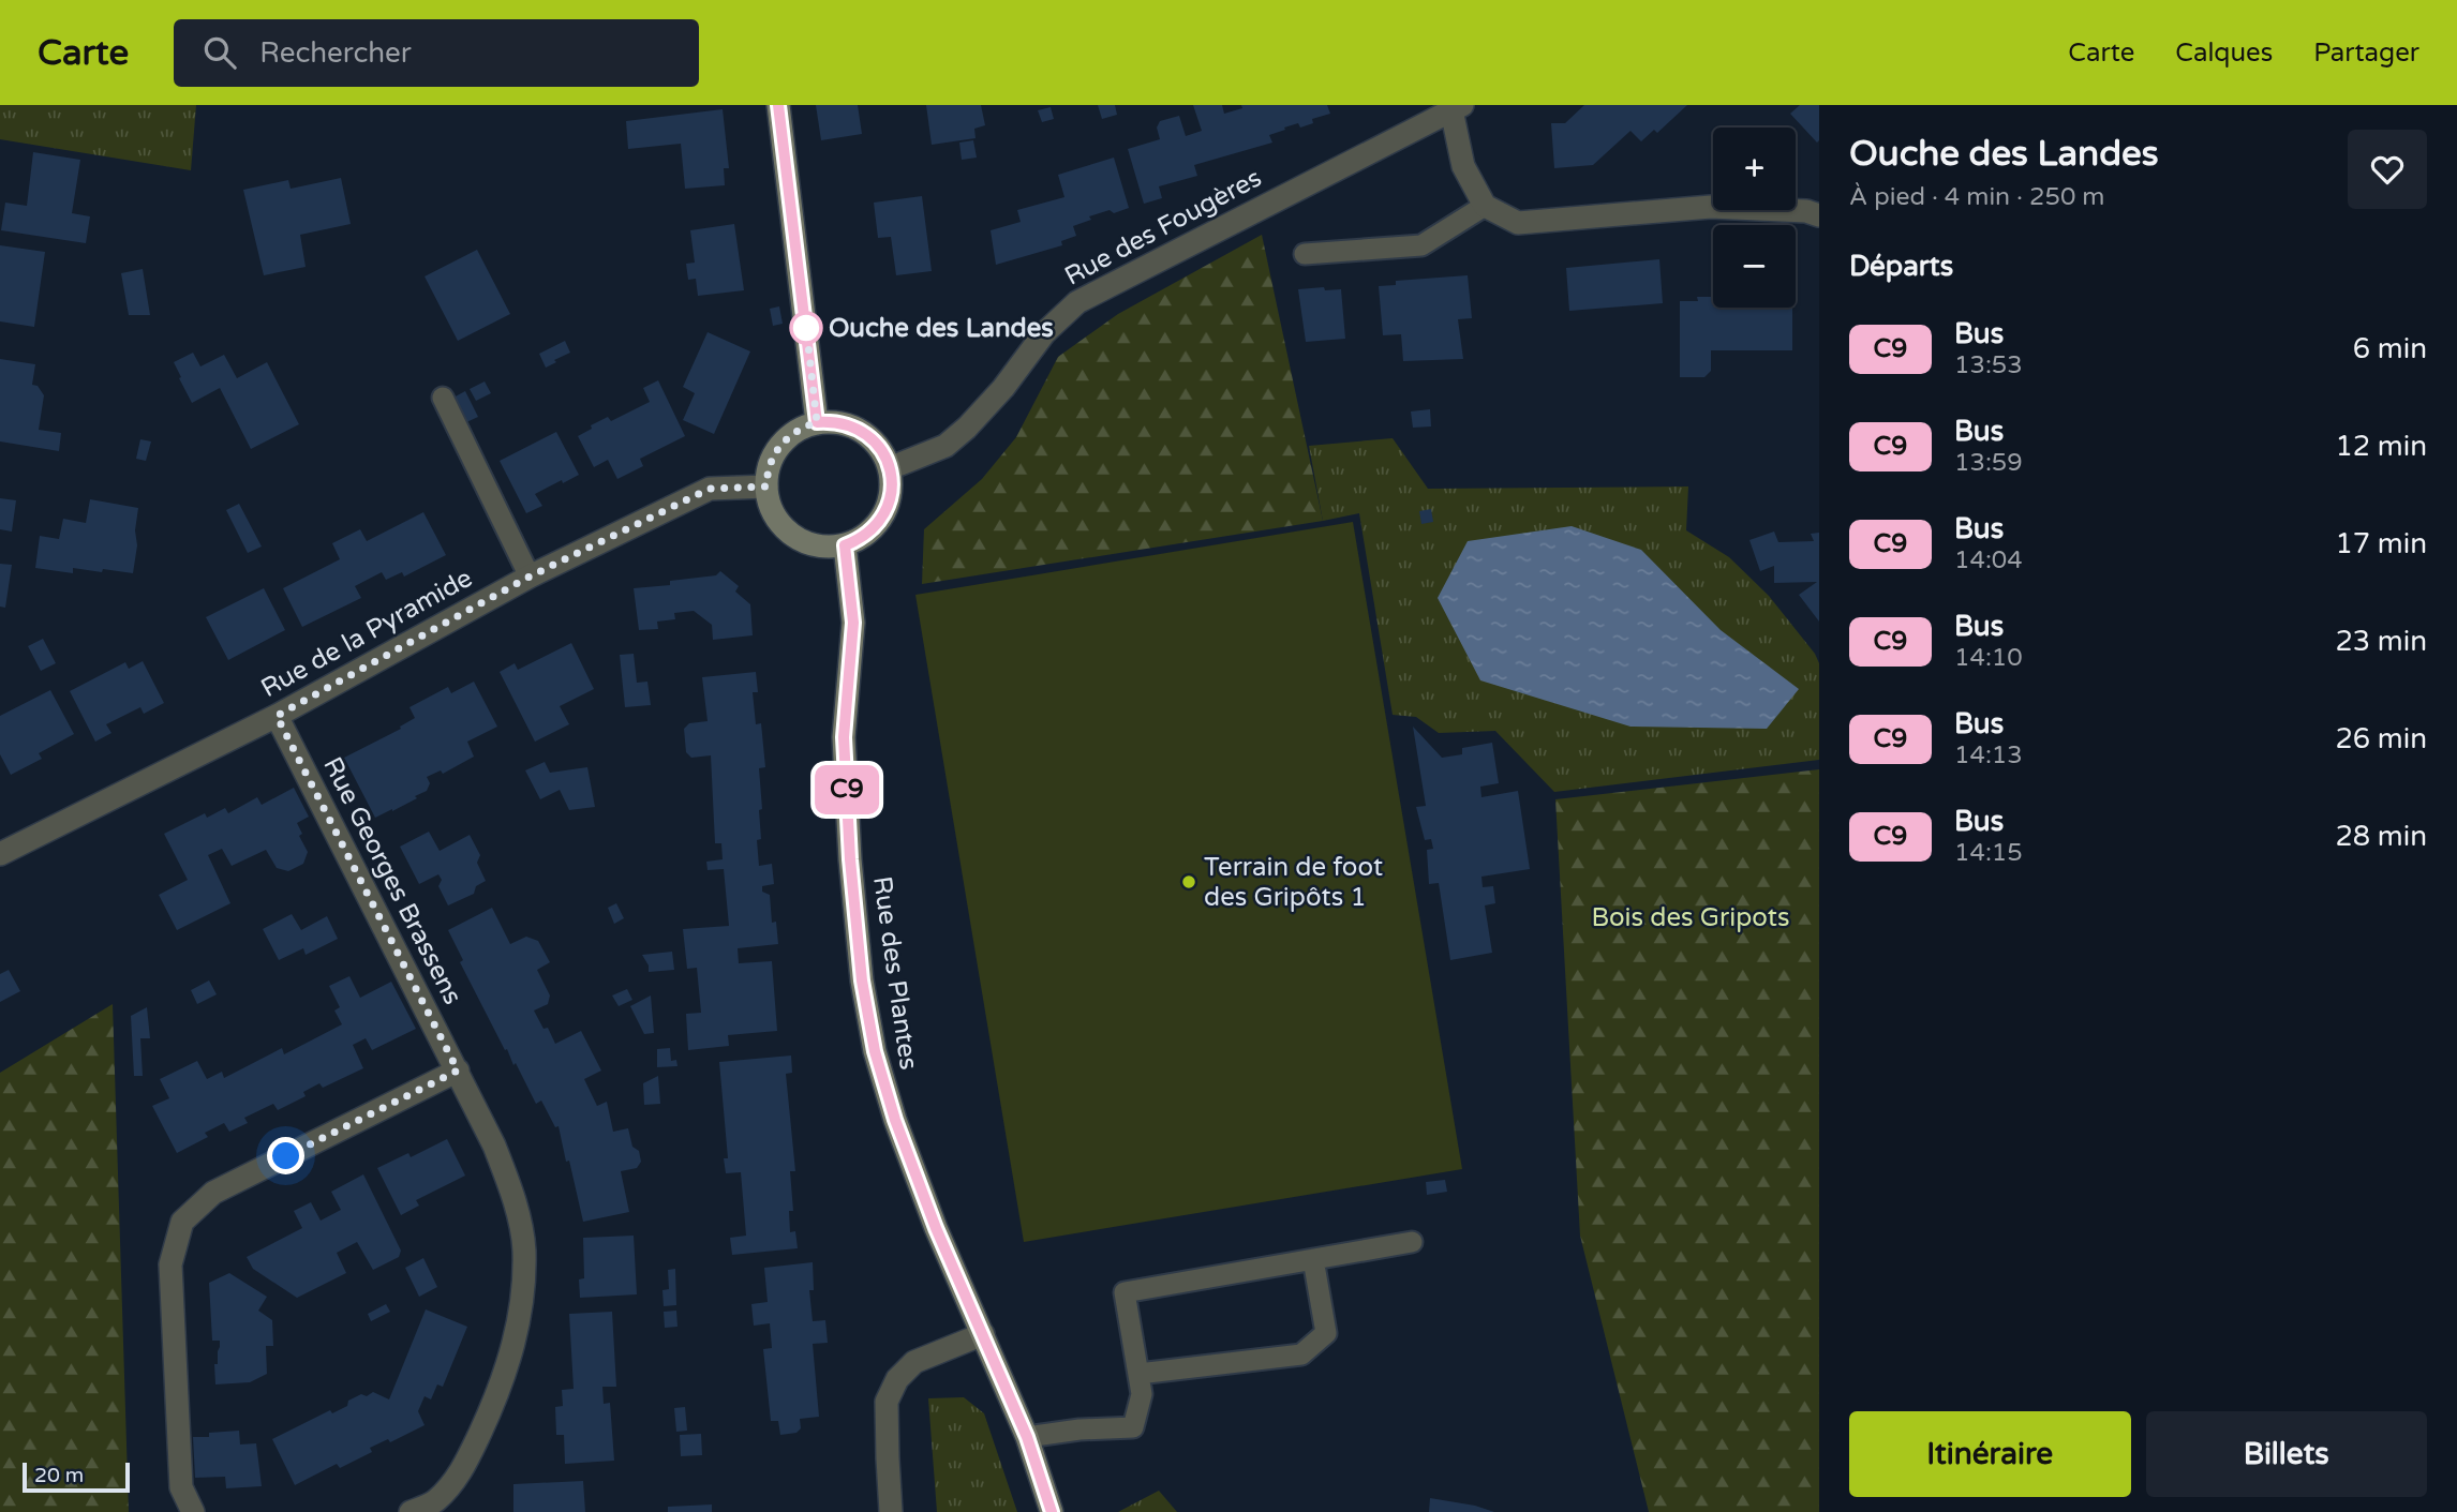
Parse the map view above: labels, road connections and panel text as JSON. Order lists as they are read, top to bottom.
{
  "streets": {
    "street": [
      "Rue des Fougères",
      "Rue de la Pyramide",
      "Rue Georges Brassens",
      "Rue des Plantes"
    ]
  },
  "crossings": [
    ["Rue des Fougères", "Rue de la Pyramide"],
    ["Rue des Fougères", "Rue des Plantes"],
    ["Rue de la Pyramide", "Rue Georges Brassens"],
    ["Rue de la Pyramide", "Rue des Plantes"]
  ],
  "parks": ["Bois des Gripots"],
  "places": ["Ouche des Landes", "Terrain de foot des Gripôts 1"],
  "lines": ["bus line C9"],
  "scale_bar": "20 m",
  "page": {
    "header": "Carte",
    "search": "Rechercher",
    "nav": ["Carte", "Calques", "Partager"],
    "on_map": "C9",
    "heading": [
      ["Ouche des Landes", "À pied · 4 min · 250 m"],
      "Départs"
    ],
    "map_buttons": ["+", "−"],
    "list": [
      {
        "mark": "C9",
        "name": "Bus",
        "note": "13:53",
        "value": "6 min"
      },
      {
        "mark": "C9",
        "name": "Bus",
        "note": "13:59",
        "value": "12 min"
      },
      {
        "mark": "C9",
        "name": "Bus",
        "note": "14:04",
        "value": "17 min"
      },
      {
        "mark": "C9",
        "name": "Bus",
        "note": "14:10",
        "value": "23 min"
      },
      {
        "mark": "C9",
        "name": "Bus",
        "note": "14:13",
        "value": "26 min"
      },
      {
        "mark": "C9",
        "name": "Bus",
        "note": "14:15",
        "value": "28 min"
      }
    ],
    "buttons": ["Itinéraire", "Billets"],
    "scale": "20 m"
  }
}
